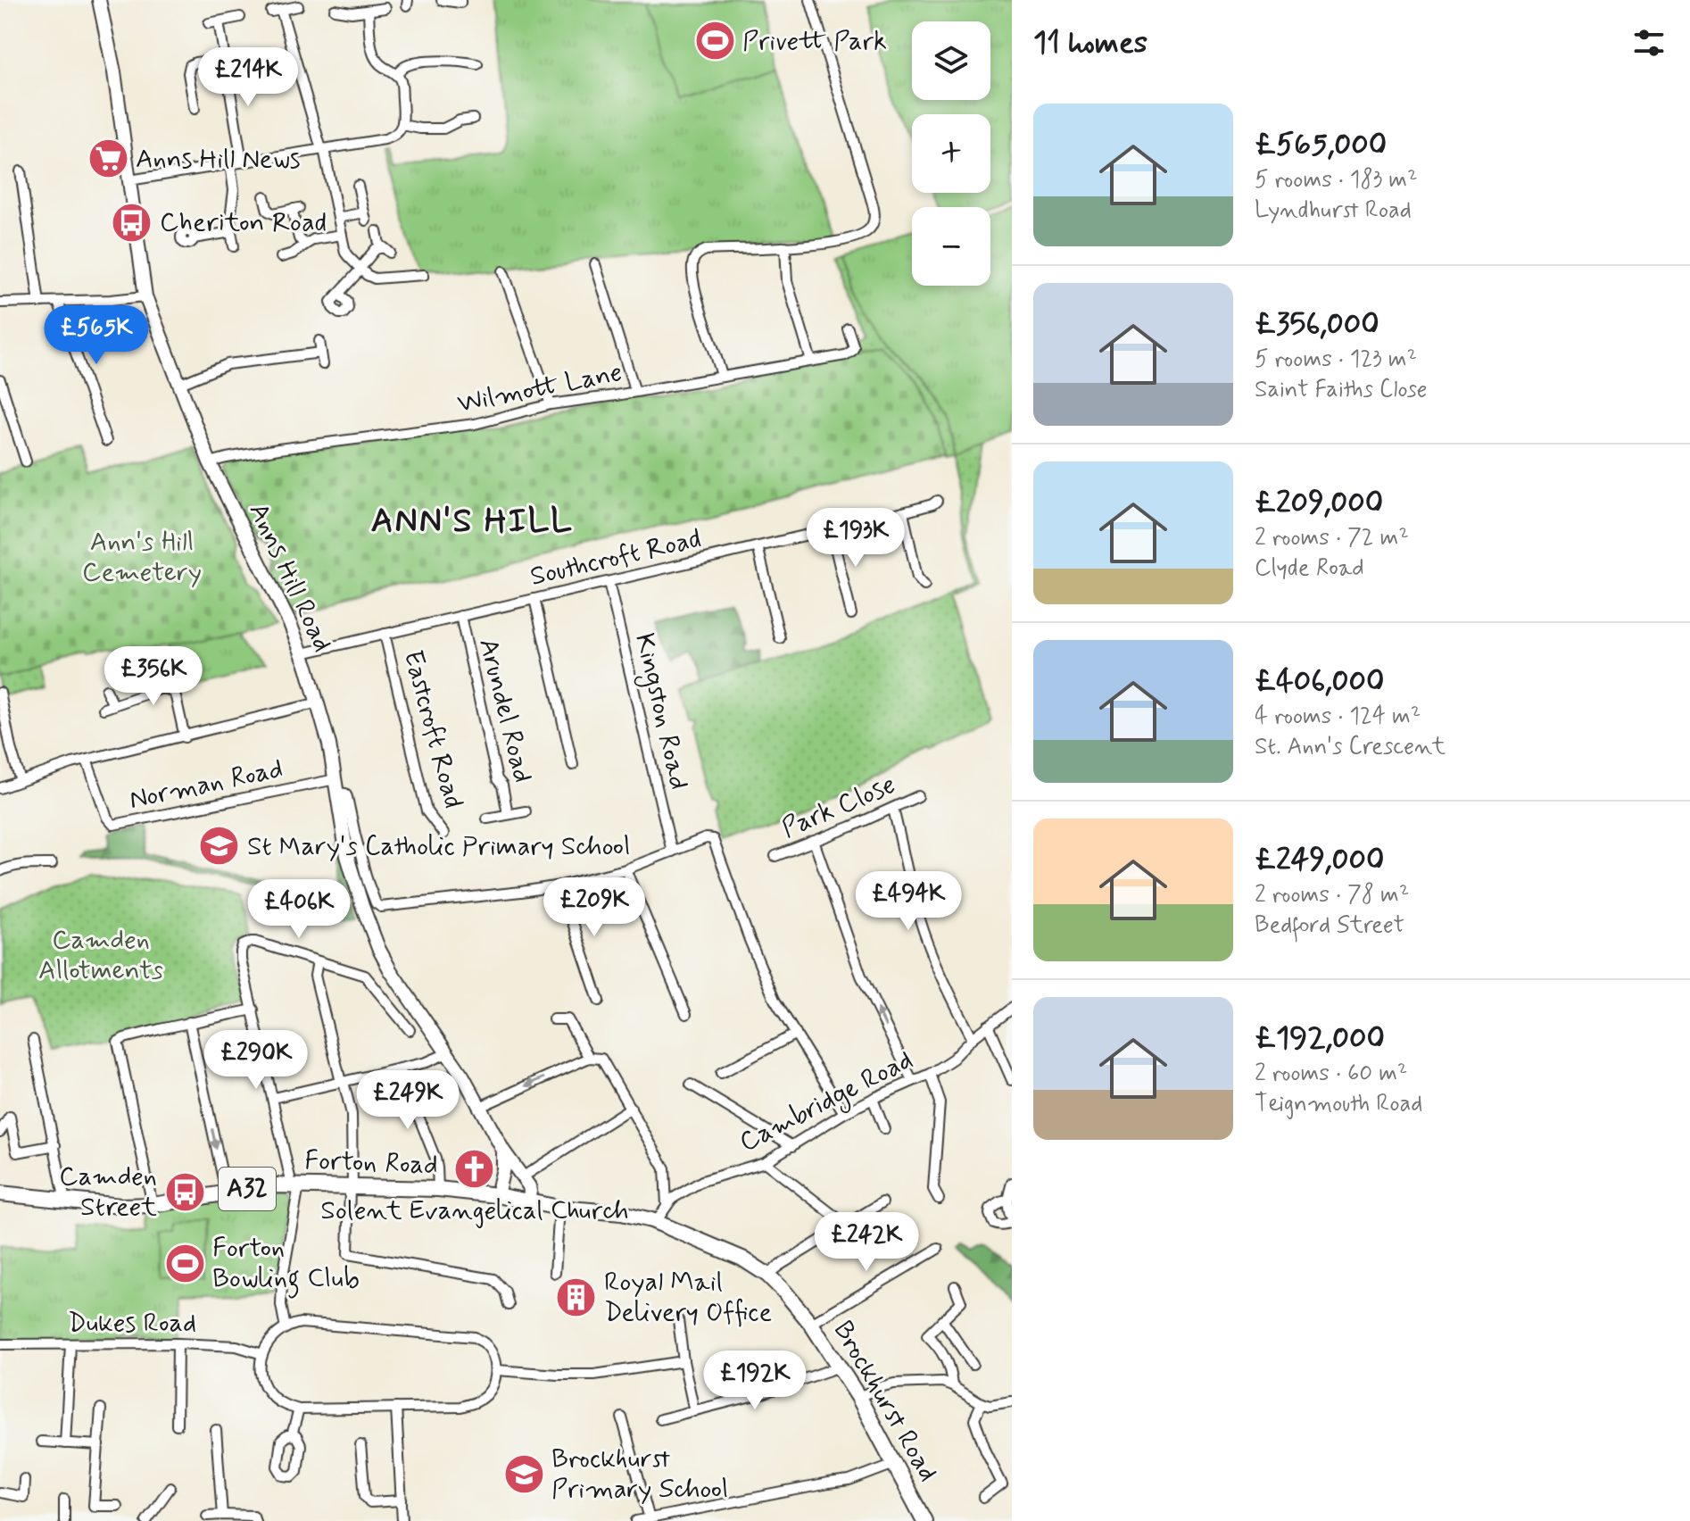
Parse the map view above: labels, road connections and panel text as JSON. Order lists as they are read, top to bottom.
{
  "streets": {
    "main road": ["Forton Road", "A32", "Brockhurst Road"],
    "street": [
      "Wilmott Lane",
      "Southcroft Road",
      "Anns Hill Road",
      "Arundel Road",
      "Kingston Road",
      "Eastcroft Road",
      "Norman Road",
      "Park Close",
      "Cambridge Road",
      "Dukes Road"
    ]
  },
  "crossings": [
    ["Wilmott Lane", "Anns Hill Road"],
    ["Southcroft Road", "Anns Hill Road"],
    ["Southcroft Road", "Arundel Road"],
    ["Southcroft Road", "Kingston Road"],
    ["Southcroft Road", "Eastcroft Road"],
    ["Anns Hill Road", "Norman Road"],
    ["Anns Hill Road", "Forton Road"],
    ["Anns Hill Road", "Brockhurst Road"],
    ["Cambridge Road", "Brockhurst Road"],
    ["Forton Road", "Brockhurst Road"]
  ],
  "districts": ["ANN'S HILL"],
  "parks": ["Ann's Hill Cemetery", "Camden Allotments"],
  "places": {
    "sports": ["Privett Park", "Forton Bowling Club"],
    "supermarket": ["Anns Hill News"],
    "bus stop": ["Cheriton Road", "Camden Street"],
    "school or university": ["St Mary's Catholic Primary School", "Brockhurst Primary School"],
    "church": ["Solent Evangelical Church"],
    "building": ["Royal Mail Delivery Office"]
  },
  "page": {
    "heading": "11 homes",
    "map_buttons": ["+", "−"],
    "price": [
      "£214K",
      "£565K",
      "£193K",
      "£356K",
      "£494K",
      "£209K",
      "£406K",
      "£290K",
      "£249K",
      "£242K",
      "£192K"
    ],
    "list": [
      {
        "name": "£565,000",
        "note": "5 rooms · 183 m² · Lyndhurst Road"
      },
      {
        "name": "£356,000",
        "note": "5 rooms · 123 m² · Saint Faiths Close"
      },
      {
        "name": "£209,000",
        "note": "2 rooms · 72 m² · Clyde Road"
      },
      {
        "name": "£406,000",
        "note": "4 rooms · 124 m² · St. Ann's Crescent"
      },
      {
        "name": "£249,000",
        "note": "2 rooms · 78 m² · Bedford Street"
      },
      {
        "name": "£192,000",
        "note": "2 rooms · 60 m² · Teignmouth Road"
      }
    ]
  }
}
